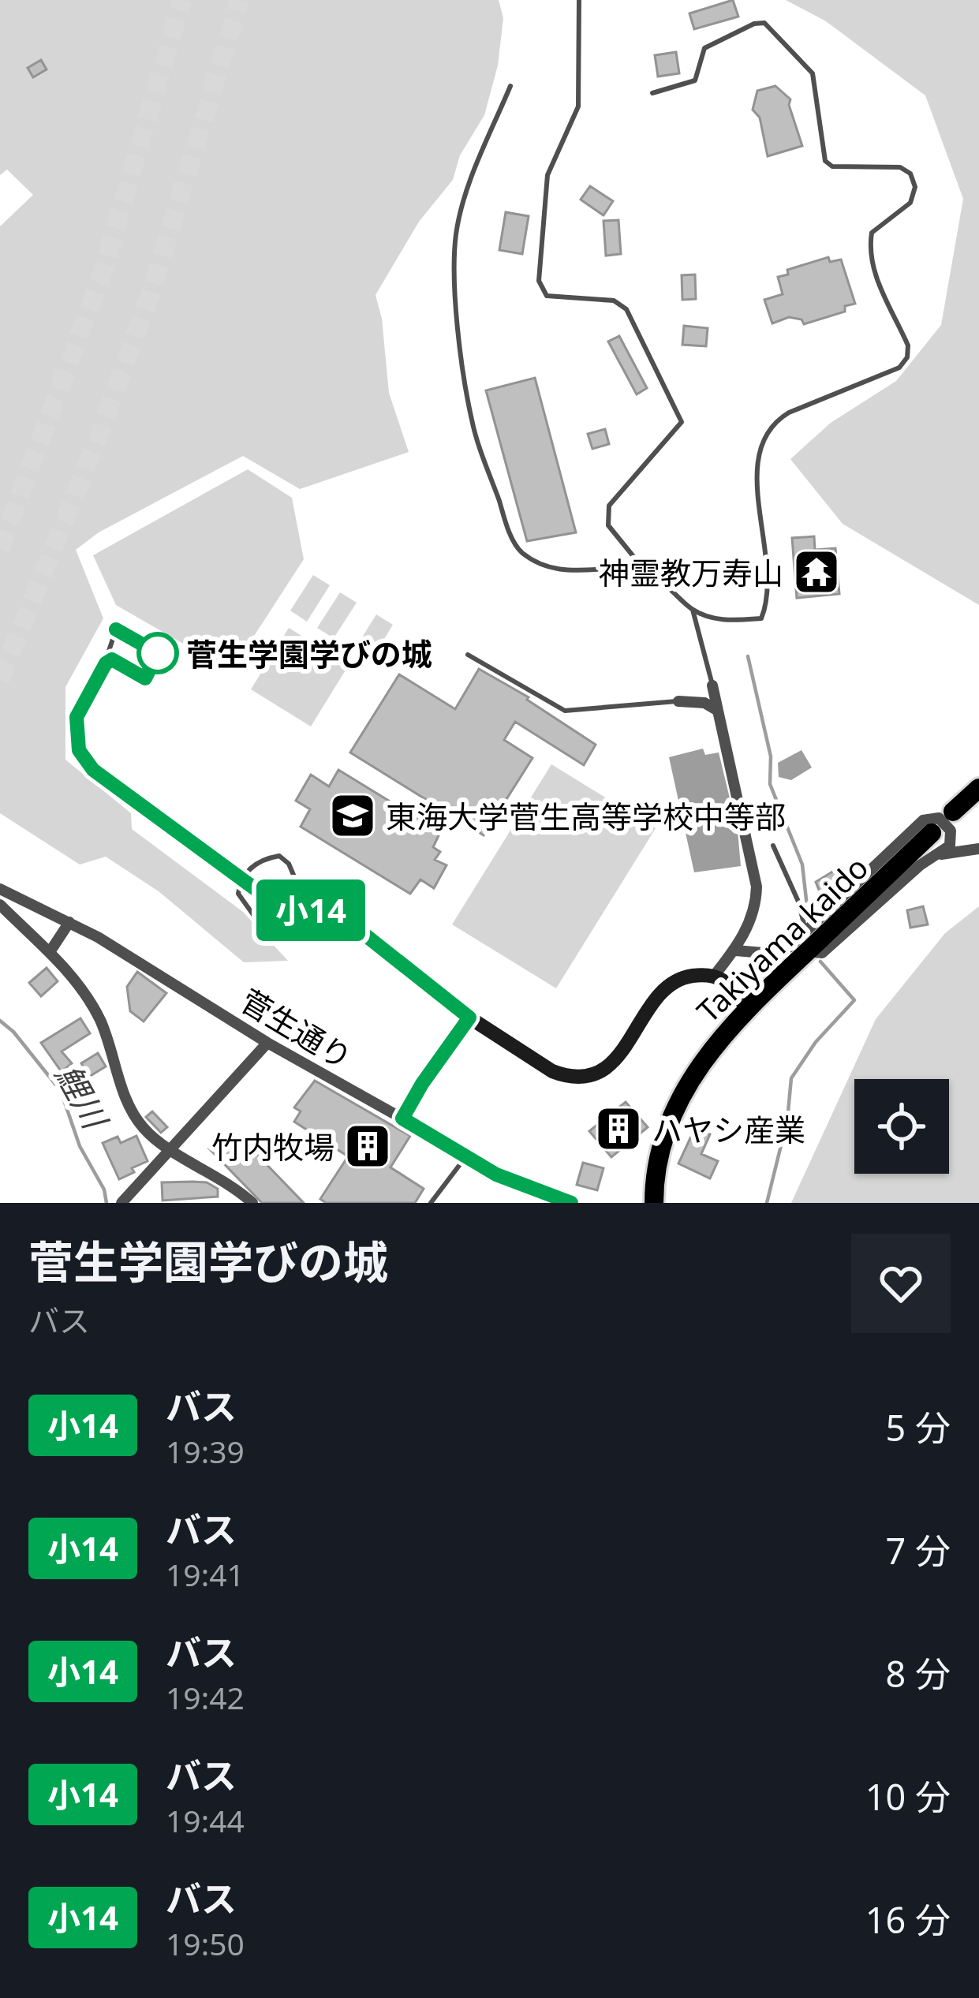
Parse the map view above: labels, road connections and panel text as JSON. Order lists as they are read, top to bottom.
{
  "streets": {
    "highway": ["Takiyama kaido"],
    "street": ["菅生通り"]
  },
  "water": ["鯉川"],
  "places": {
    "temple": ["神霊教万寿山"],
    "other": ["菅生学園学びの城"],
    "school or university": ["東海大学菅生高等学校中等部"],
    "building": ["ハヤシ産業", "竹内牧場"]
  },
  "lines": ["bus line 小14"],
  "page": {
    "on_map": "小14",
    "heading": ["菅生学園学びの城", "バス"],
    "list": [
      {
        "mark": "小14",
        "name": "バス",
        "note": "19:39",
        "value": "5 分"
      },
      {
        "mark": "小14",
        "name": "バス",
        "note": "19:41",
        "value": "7 分"
      },
      {
        "mark": "小14",
        "name": "バス",
        "note": "19:42",
        "value": "8 分"
      },
      {
        "mark": "小14",
        "name": "バス",
        "note": "19:44",
        "value": "10 分"
      },
      {
        "mark": "小14",
        "name": "バス",
        "note": "19:50",
        "value": "16 分"
      }
    ]
  }
}
